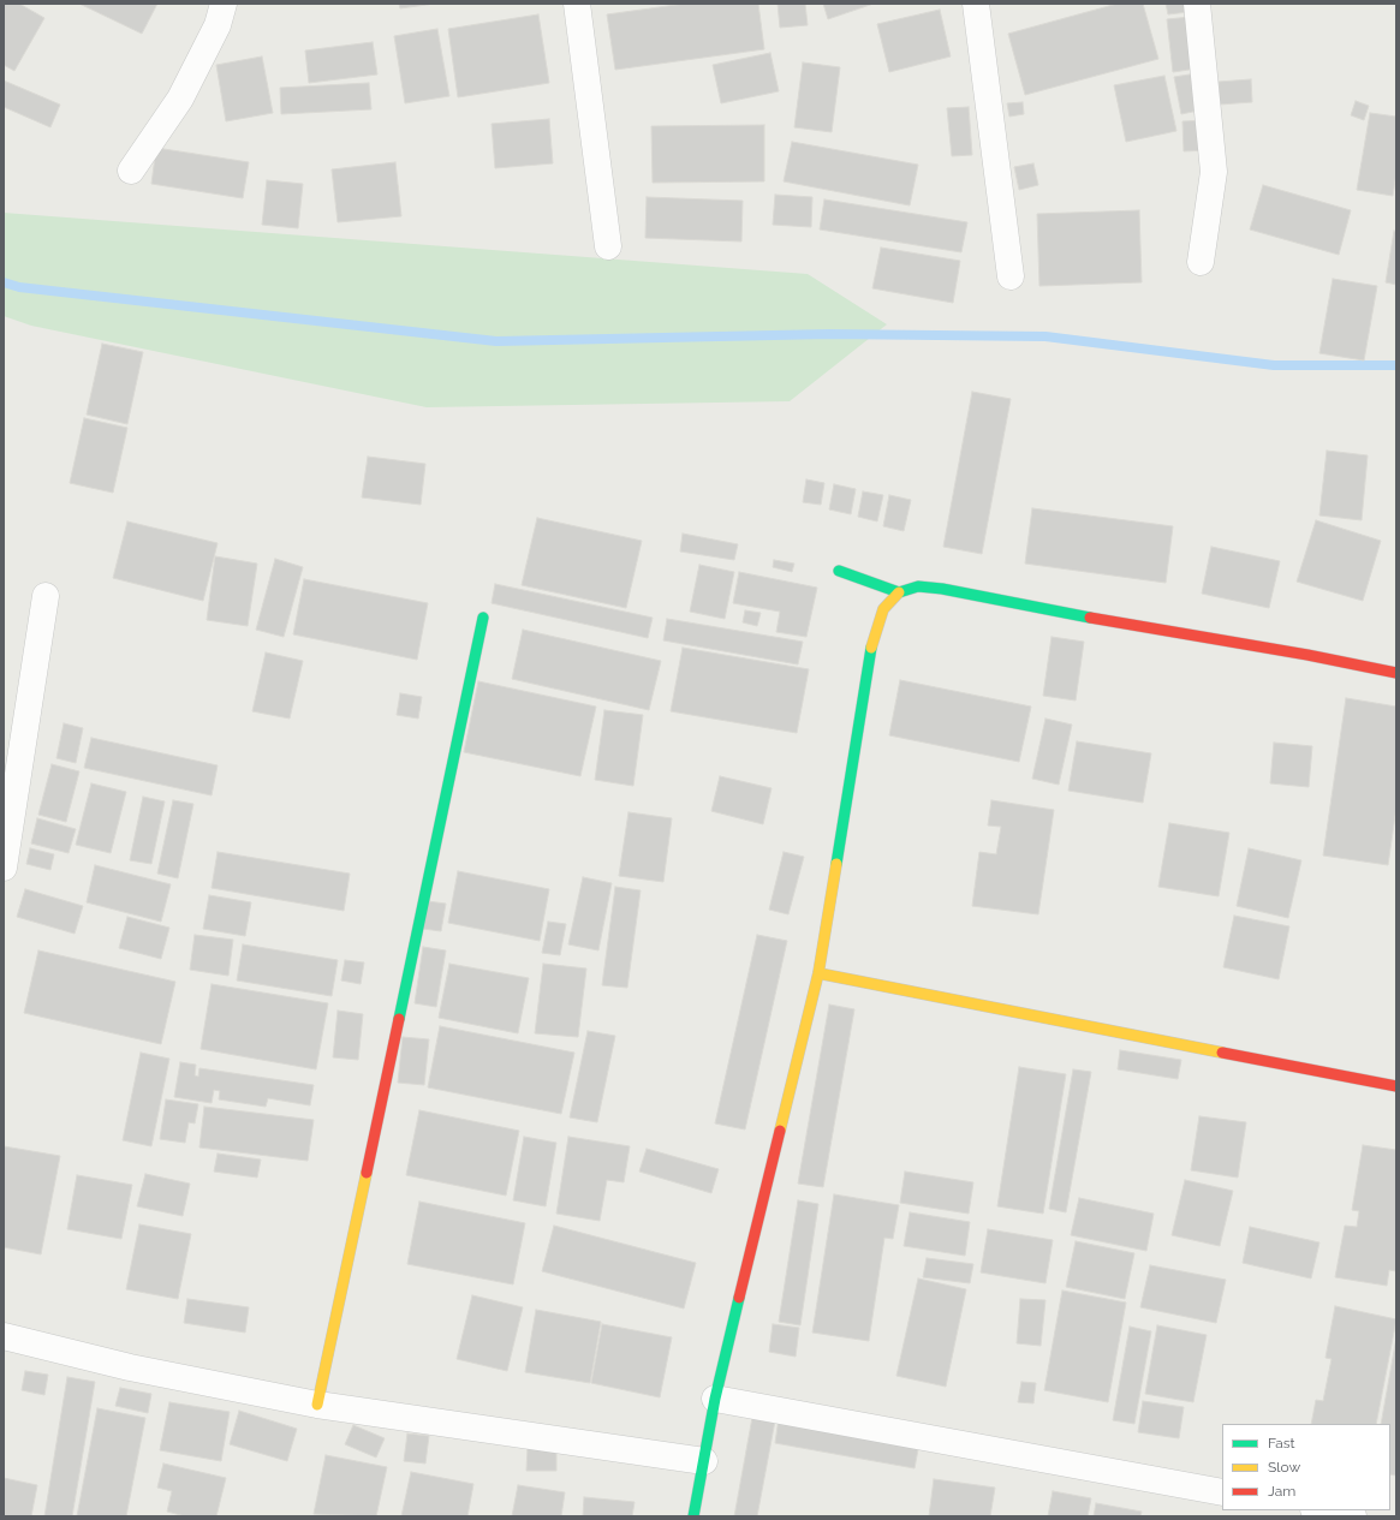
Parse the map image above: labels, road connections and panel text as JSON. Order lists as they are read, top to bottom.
{
  "legend": ["Fast", "Slow", "Jam"]
}
